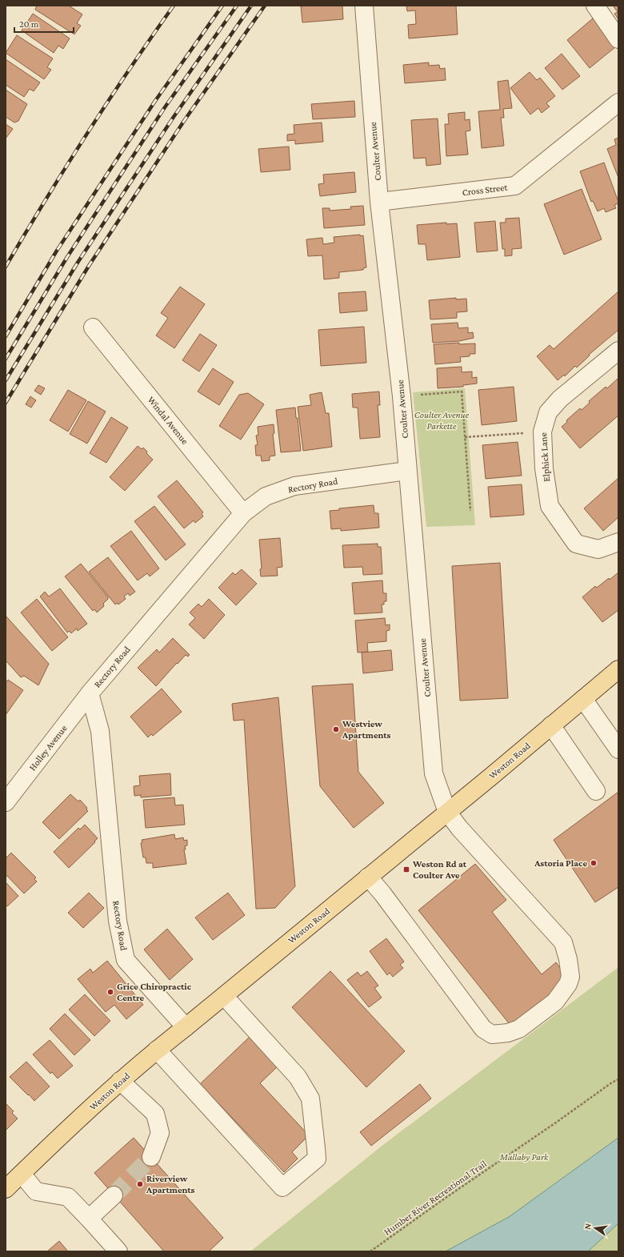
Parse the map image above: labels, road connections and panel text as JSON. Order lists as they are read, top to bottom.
{
  "streets": {
    "main road": ["Weston Road"],
    "street": [
      "Coulter Avenue",
      "Cross Street",
      "Windal Avenue",
      "Elphick Lane",
      "Rectory Road",
      "Holley Avenue"
    ],
    "path": ["Humber River Recreational Trail"]
  },
  "crossings": [
    ["Coulter Avenue", "Cross Street"],
    ["Coulter Avenue", "Rectory Road"],
    ["Coulter Avenue", "Weston Road"],
    ["Windal Avenue", "Rectory Road"],
    ["Rectory Road", "Holley Avenue"],
    ["Rectory Road", "Weston Road"]
  ],
  "parks": ["Coulter Avenue Parkette", "Mallaby Park"],
  "places": {
    "other": [
      "Westview Apartments",
      "Astoria Place",
      "Grice Chiropractic Centre",
      "Riverview Apartments"
    ],
    "transit": ["Weston Rd at Coulter Ave"]
  },
  "scale_bar": "20 m",
  "north": "left"
}
